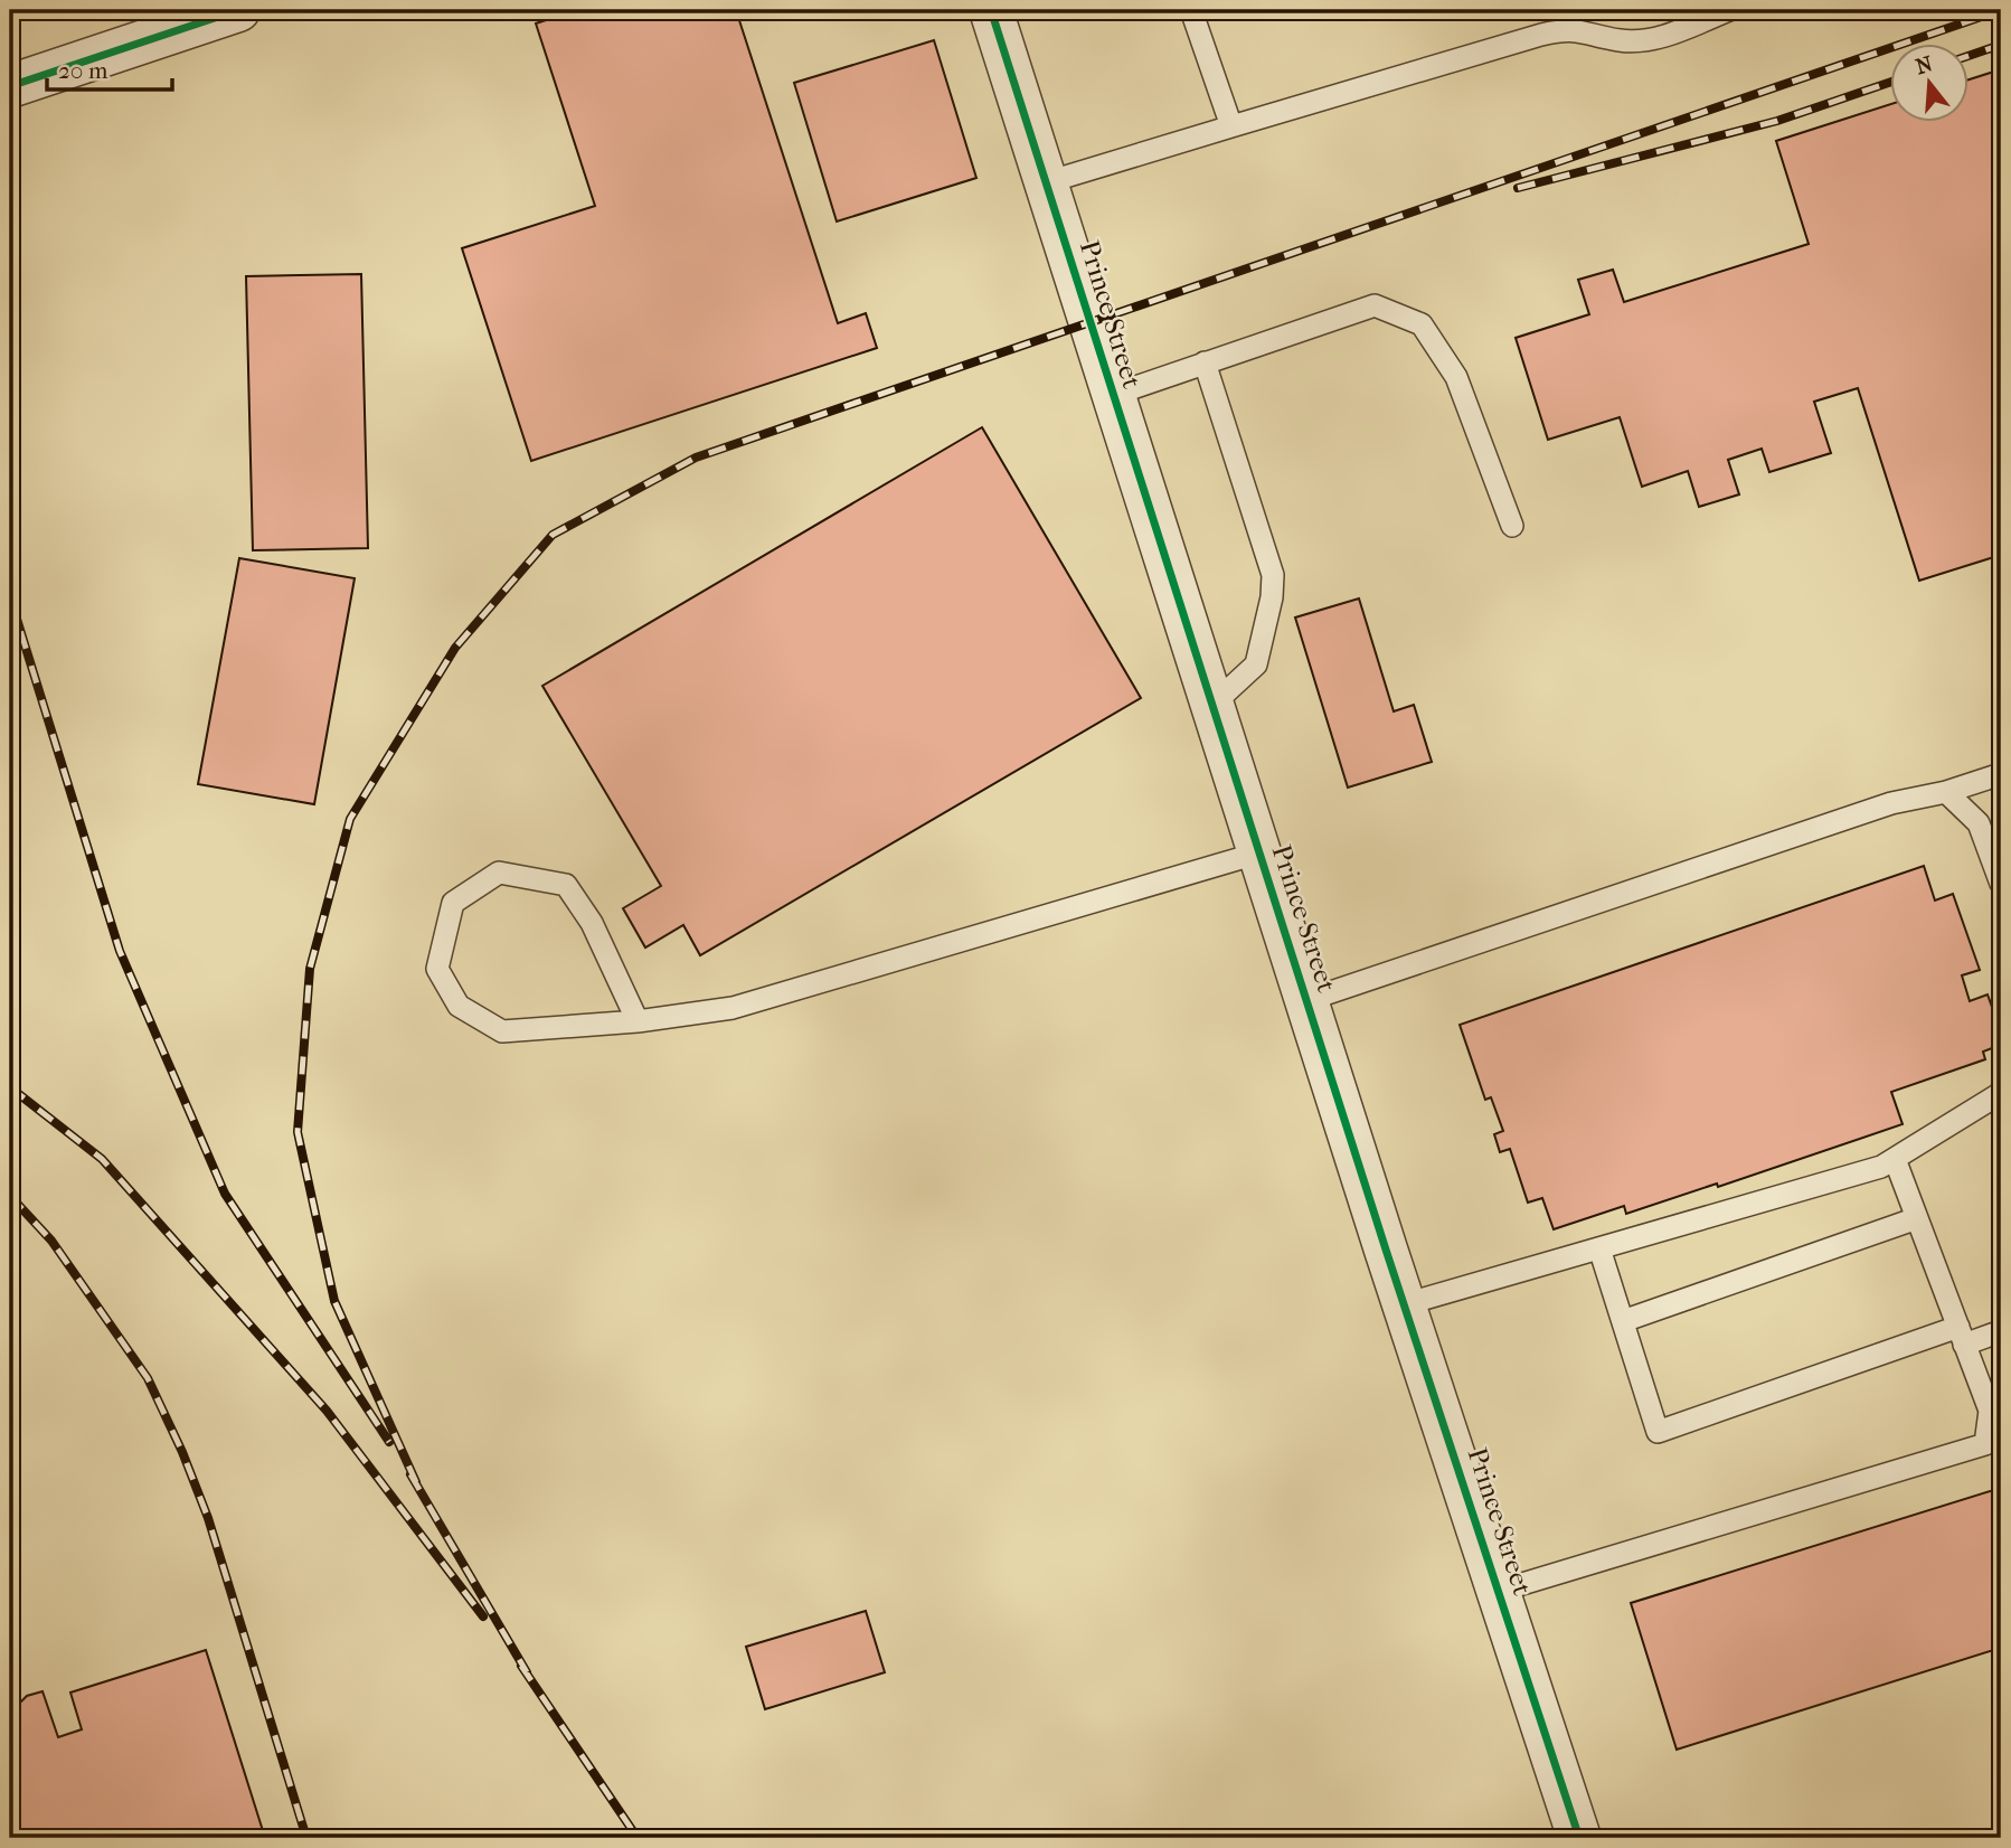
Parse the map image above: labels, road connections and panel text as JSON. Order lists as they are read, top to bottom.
{
  "streets": {
    "street": ["Prince Street"]
  },
  "scale_bar": "20 m",
  "north": "top"
}
